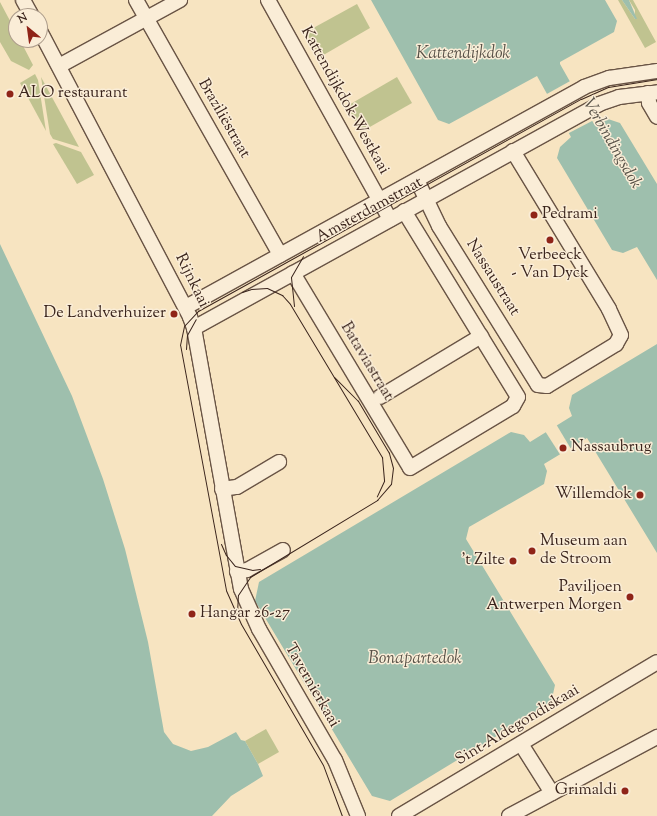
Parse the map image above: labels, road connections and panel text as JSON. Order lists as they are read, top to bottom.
{
  "streets": {
    "street": [
      "Kattendijkdok-Westkaai",
      "Braziliëstraat",
      "Amsterdamstraat",
      "Nassaustraat",
      "Rijnkaai",
      "Bataviastraat",
      "Tavernierkaai",
      "Sint-Aldegondiskaai"
    ]
  },
  "crossings": [
    ["Kattendijkdok-Westkaai", "Amsterdamstraat"],
    ["Braziliëstraat", "Amsterdamstraat"],
    ["Amsterdamstraat", "Nassaustraat"],
    ["Amsterdamstraat", "Rijnkaai"],
    ["Amsterdamstraat", "Bataviastraat"],
    ["Rijnkaai", "Tavernierkaai"]
  ],
  "water": ["Kattendijkdok", "Verbindingsdok", "Bonapartedok"],
  "places": [
    "ALO restaurant",
    "Pedrami",
    "Verbeeck - Van Dyck",
    "De Landverhuizer",
    "Nassaubrug",
    "Willemdok",
    "Museum aan de Stroom",
    "'t Zilte",
    "Paviljoen Antwerpen Morgen",
    "Hangar 26-27",
    "Grimaldi"
  ],
  "north": "top left"
}
